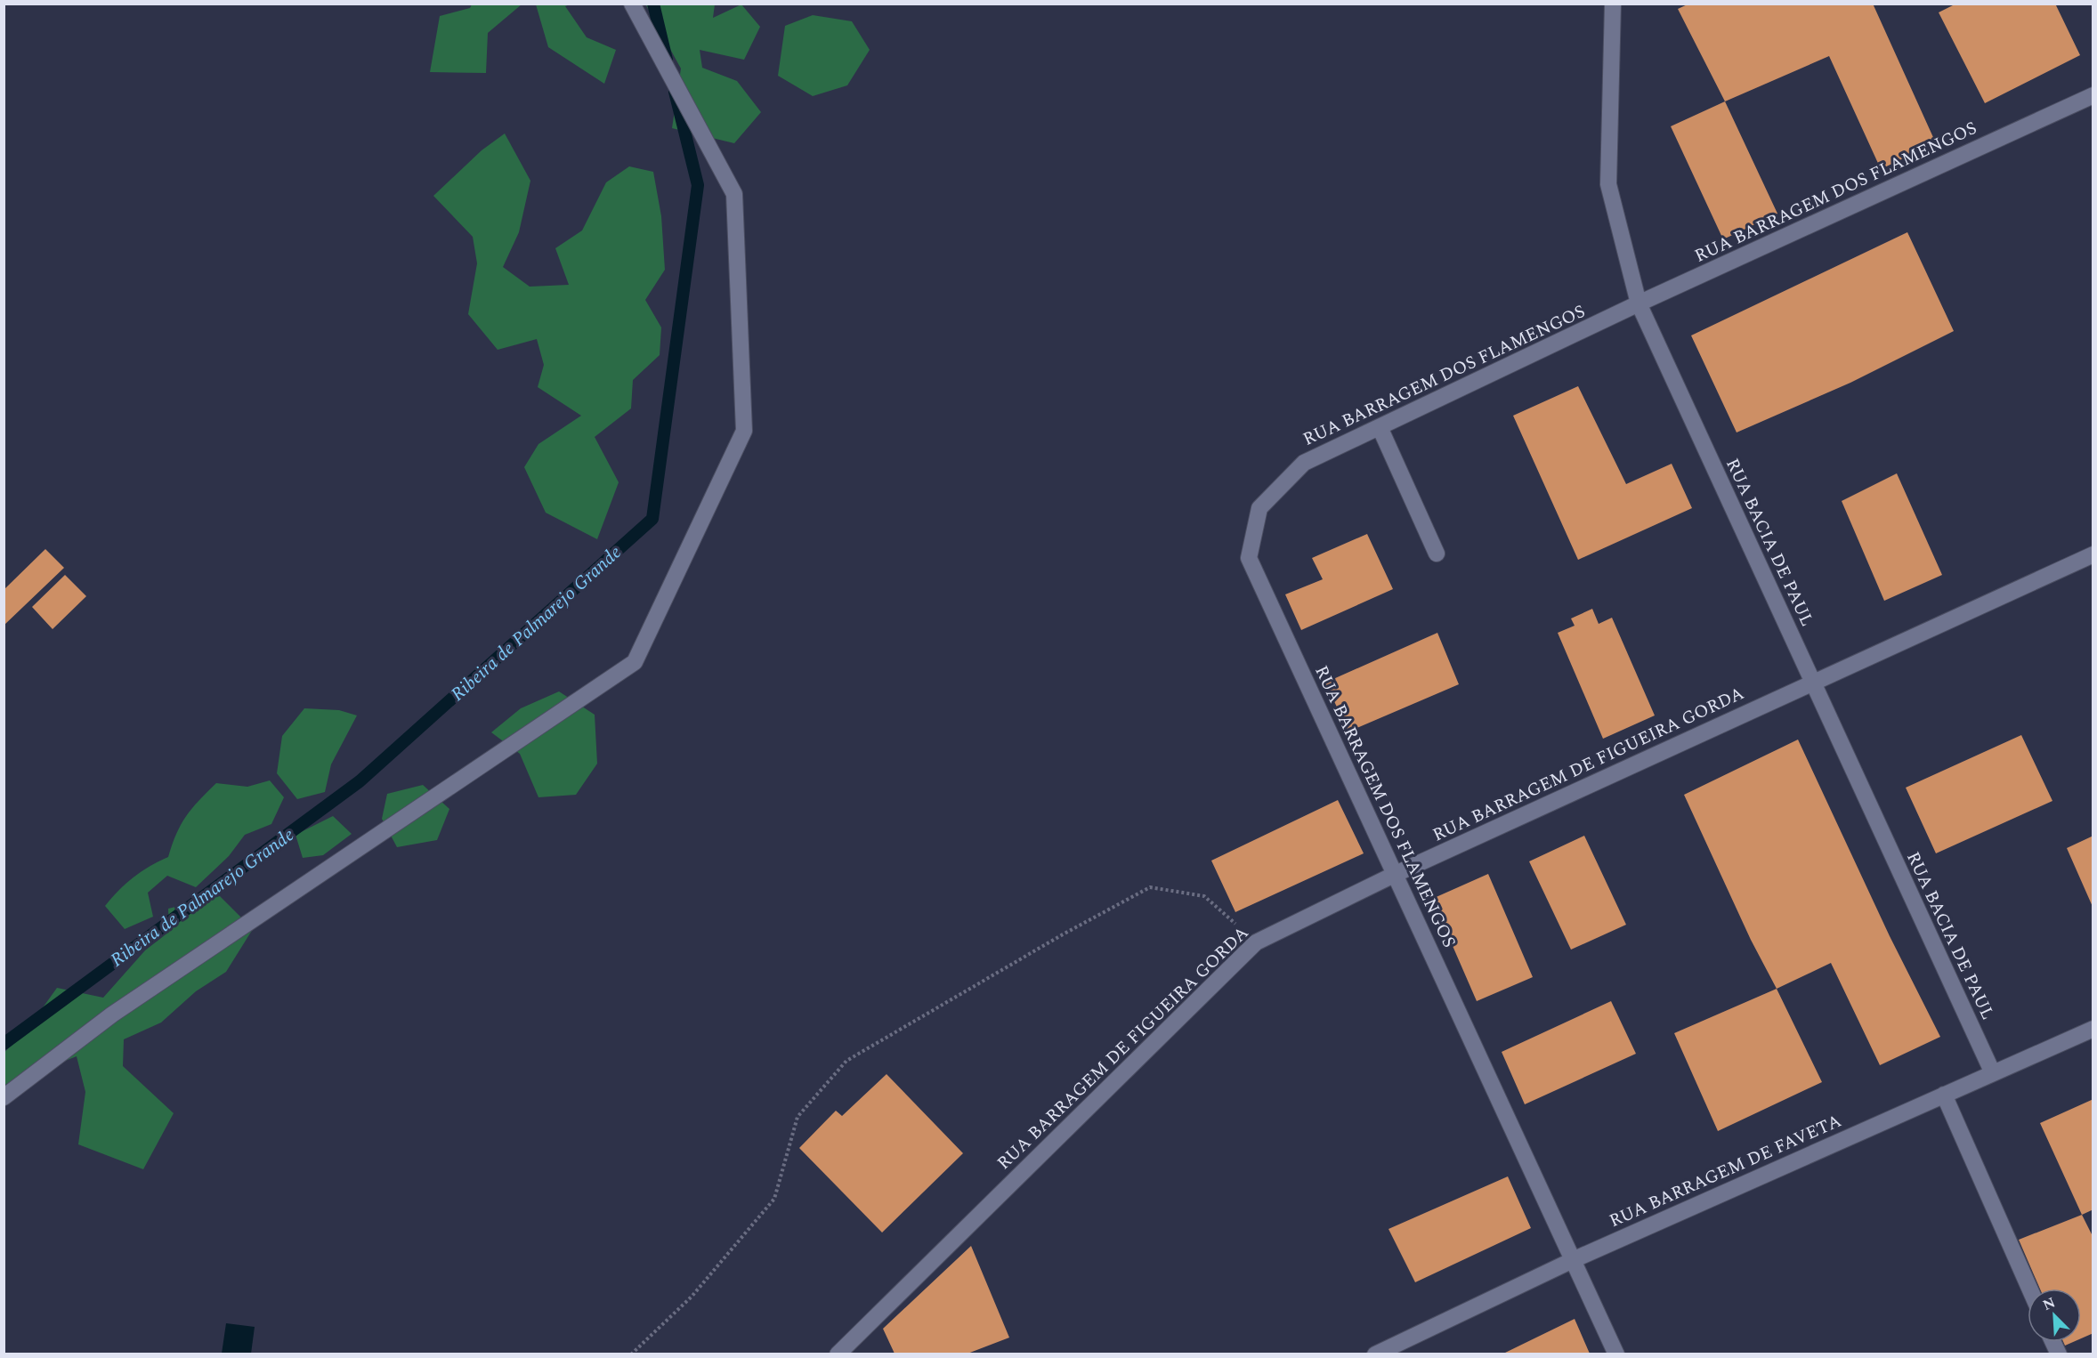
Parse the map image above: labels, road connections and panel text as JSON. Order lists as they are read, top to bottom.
{
  "streets": {
    "street": [
      "RUA BARRAGEM DOS FLAMENGOS",
      "RUA BACIA DE PAUL",
      "RUA BARRAGEM DE FIGUEIRA GORDA",
      "RUA BARRAGEM DE FAVETA"
    ]
  },
  "crossings": [
    ["RUA BARRAGEM DOS FLAMENGOS", "RUA BACIA DE PAUL"],
    ["RUA BARRAGEM DOS FLAMENGOS", "RUA BARRAGEM DE FIGUEIRA GORDA"],
    ["RUA BARRAGEM DOS FLAMENGOS", "RUA BARRAGEM DE FAVETA"],
    ["RUA BACIA DE PAUL", "RUA BARRAGEM DE FIGUEIRA GORDA"],
    ["RUA BACIA DE PAUL", "RUA BARRAGEM DE FAVETA"]
  ],
  "water": ["Ribeira de Palmarejo Grande"],
  "north": "top left"
}
